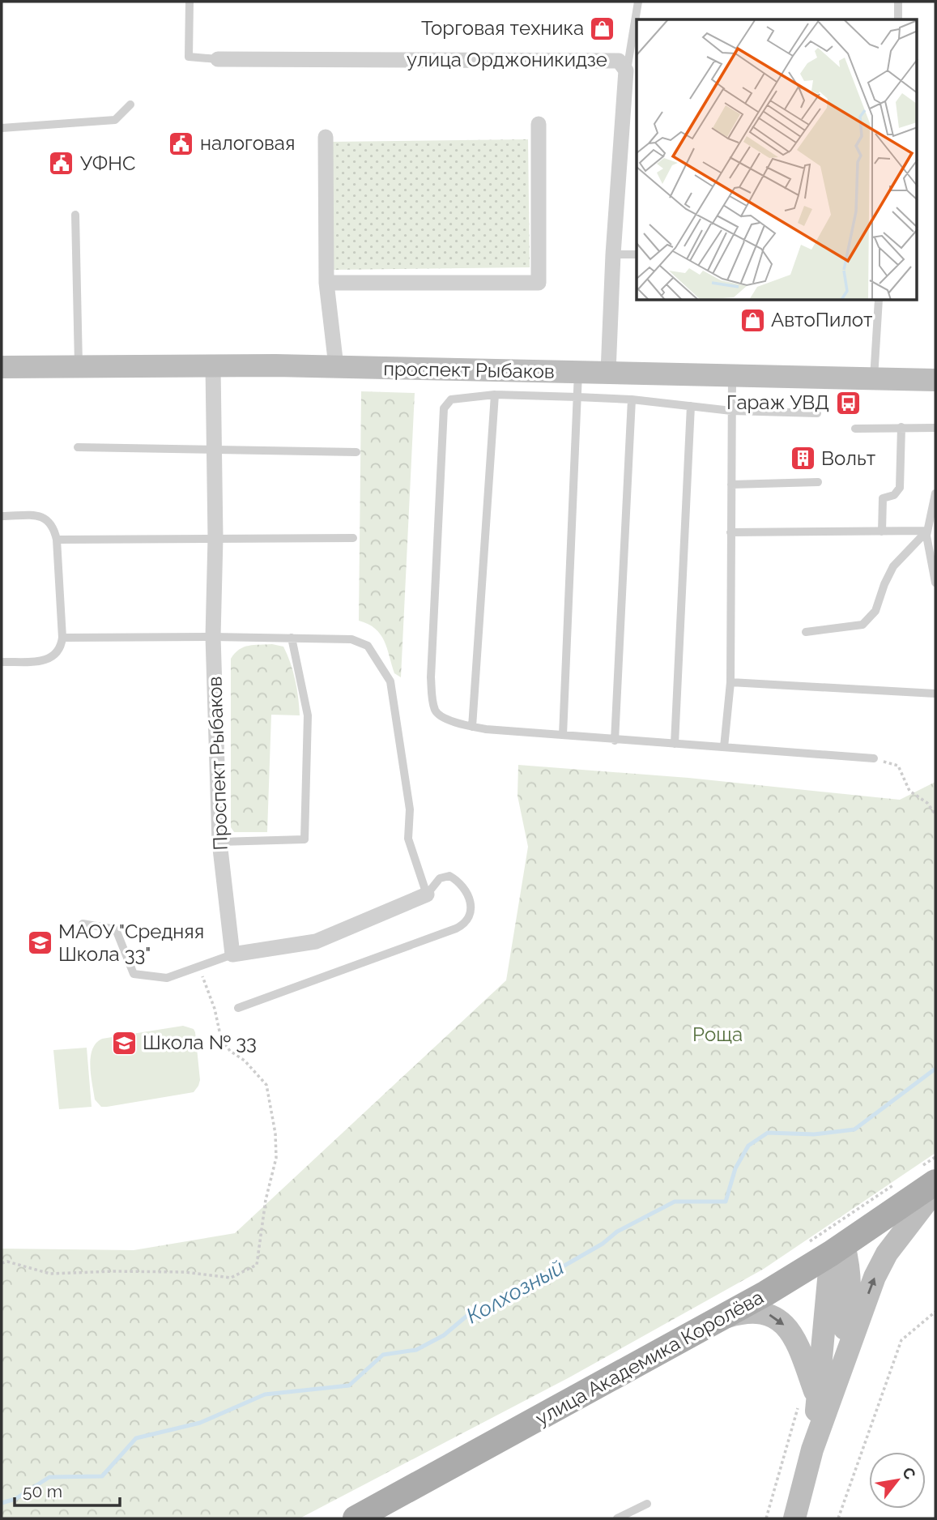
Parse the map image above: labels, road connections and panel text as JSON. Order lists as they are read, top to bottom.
{
  "streets": {
    "main road": ["проспект Рыбаков", "улица Академика Королёва"],
    "street": ["улица Орджоникидзе", "Проспект Рыбаков"]
  },
  "crossings": [
    ["улица Орджоникидзе", "проспект Рыбаков"],
    ["проспект Рыбаков", "Проспект Рыбаков"]
  ],
  "water": ["Колхозный"],
  "parks": ["Роща"],
  "places": {
    "shop": ["Торговая техника", "АвтоПилот"],
    "public building": ["налоговая", "УФНС"],
    "bus stop": ["Гараж УВД"],
    "building": ["Вольт"],
    "school or university": ["МАОУ \"Средняя Школа 33\"", "Школа № 33"]
  },
  "scale_bar": "50 m",
  "north": "top right"
}
